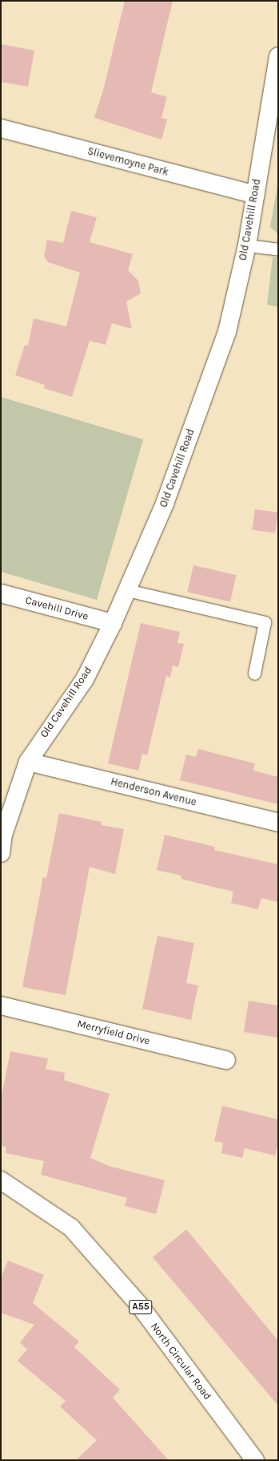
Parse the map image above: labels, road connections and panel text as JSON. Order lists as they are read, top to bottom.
{
  "streets": {
    "main road": [
      "Slievemoyne Park",
      "Old Cavehill Road",
      "Cavehill Drive",
      "Henderson Avenue",
      "Merryfield Drive",
      "A55",
      "North Circular Road"
    ]
  },
  "crossings": [
    ["Slievemoyne Park", "Old Cavehill Road"],
    ["Old Cavehill Road", "Cavehill Drive"],
    ["Old Cavehill Road", "Henderson Avenue"]
  ]
}
